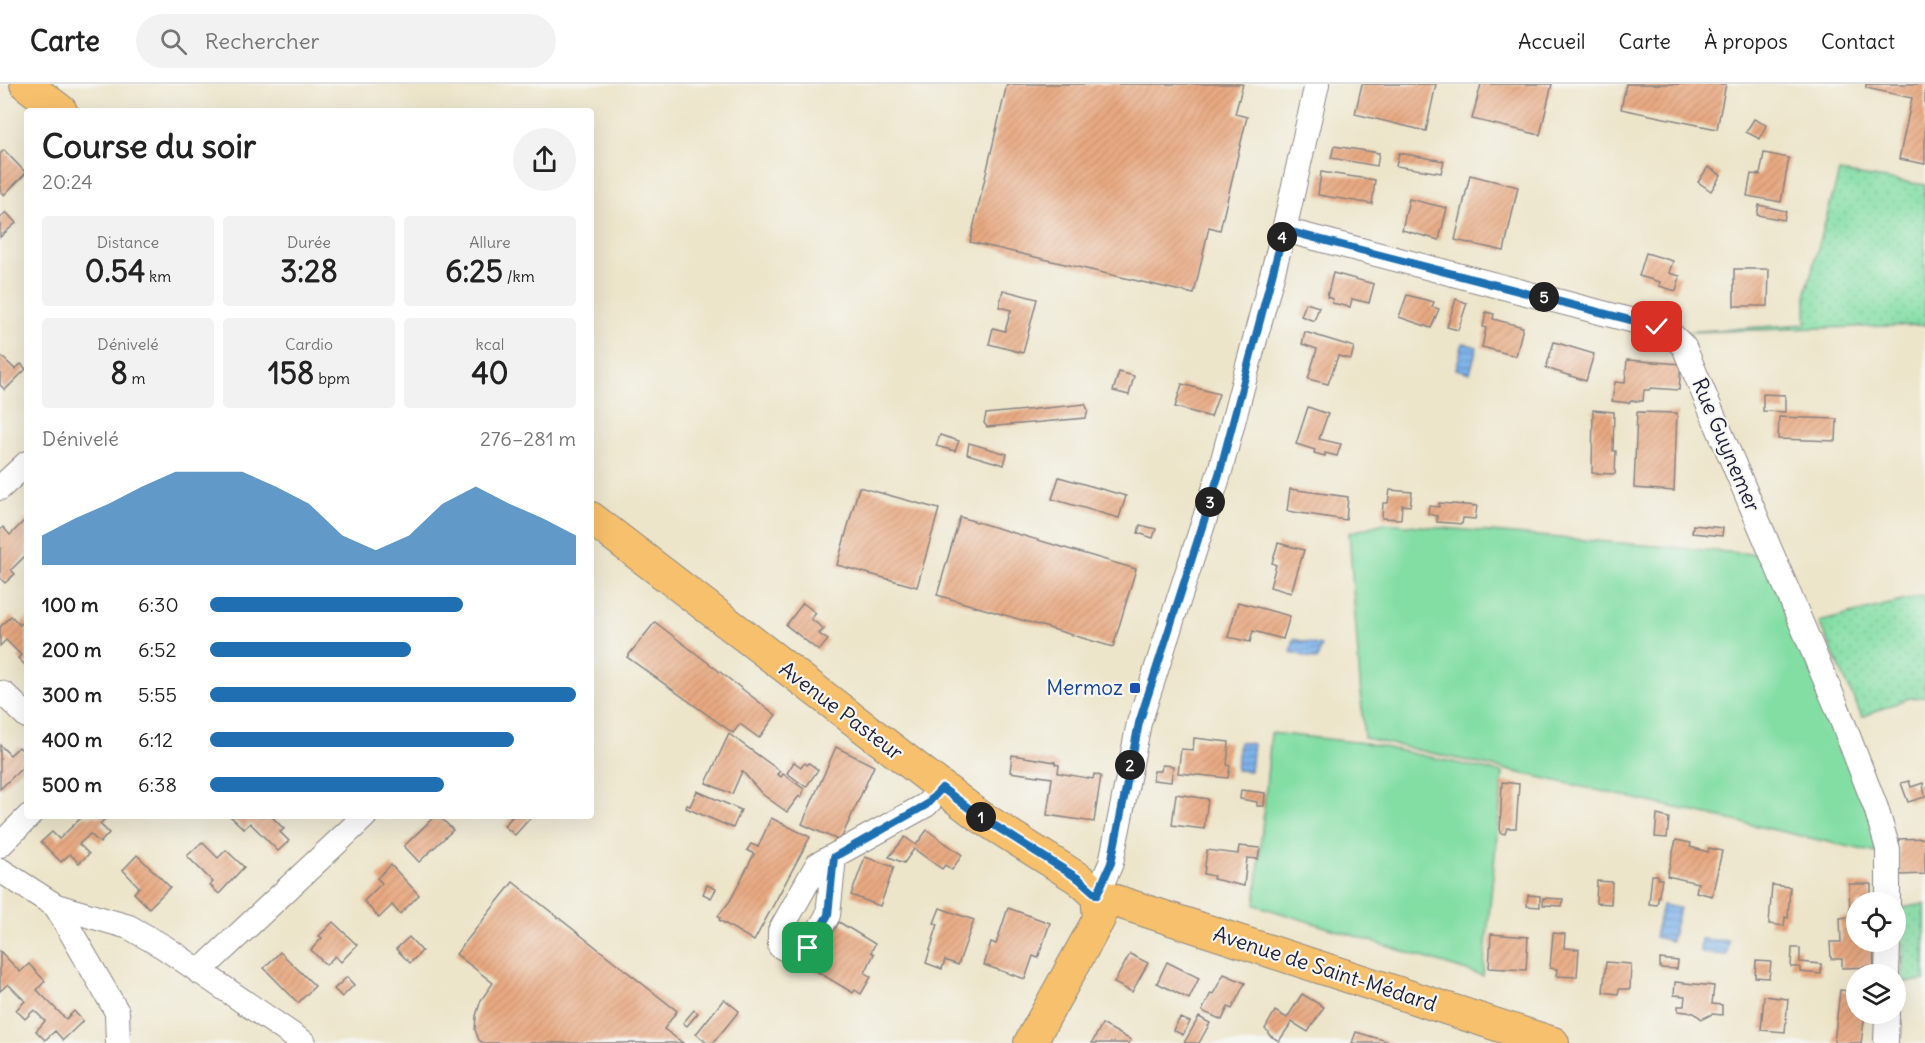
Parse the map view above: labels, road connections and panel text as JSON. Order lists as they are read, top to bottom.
{
  "streets": {
    "main road": ["Avenue Pasteur", "Avenue de Saint-Médard"],
    "street": ["Rue Guynemer"]
  },
  "crossings": [
    ["Avenue Pasteur", "Avenue de Saint-Médard"]
  ],
  "places": {
    "transit": ["Mermoz"]
  },
  "page": {
    "header": "Carte",
    "search": "Rechercher",
    "nav": [
      "Accueil",
      "Carte",
      "À propos",
      "Contact"
    ],
    "heading": ["Course du soir", "20:24"],
    "stats": [
      ["Distance", "0.54 km"],
      ["Durée", "3:28"],
      ["Allure", "6:25 /km"],
      ["Dénivelé", "8 m"],
      ["Cardio", "158 bpm"],
      ["kcal", "40"]
    ],
    "pins": [
      "4",
      "5",
      "3",
      "2",
      "1"
    ],
    "chart": ["Dénivelé", "276–281 m"],
    "list": [
      {
        "name": "100 m",
        "note": "6:30"
      },
      {
        "name": "200 m",
        "note": "6:52"
      },
      {
        "name": "300 m",
        "note": "5:55"
      },
      {
        "name": "400 m",
        "note": "6:12"
      },
      {
        "name": "500 m",
        "note": "6:38"
      }
    ]
  }
}
